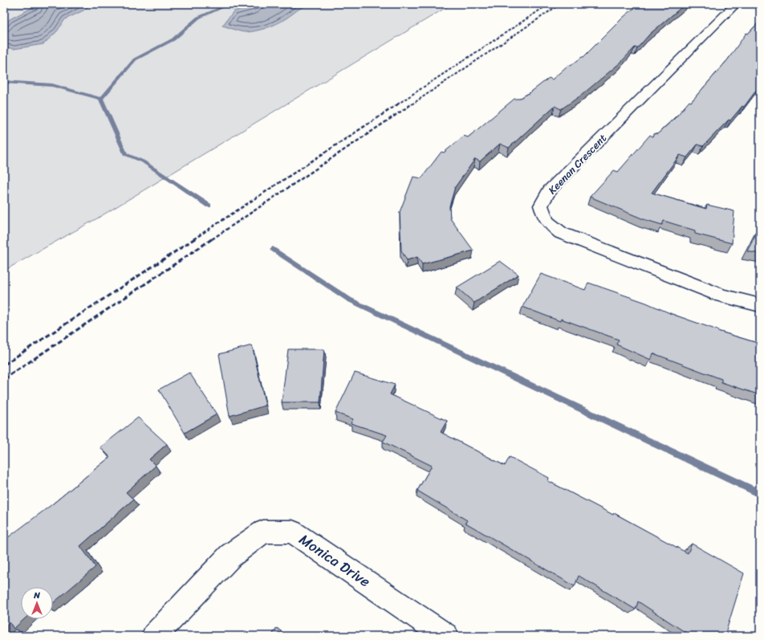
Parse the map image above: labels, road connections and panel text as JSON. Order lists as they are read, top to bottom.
{
  "streets": {
    "street": ["Keenan Crescent", "Monica Drive"]
  },
  "north": "top"
}
